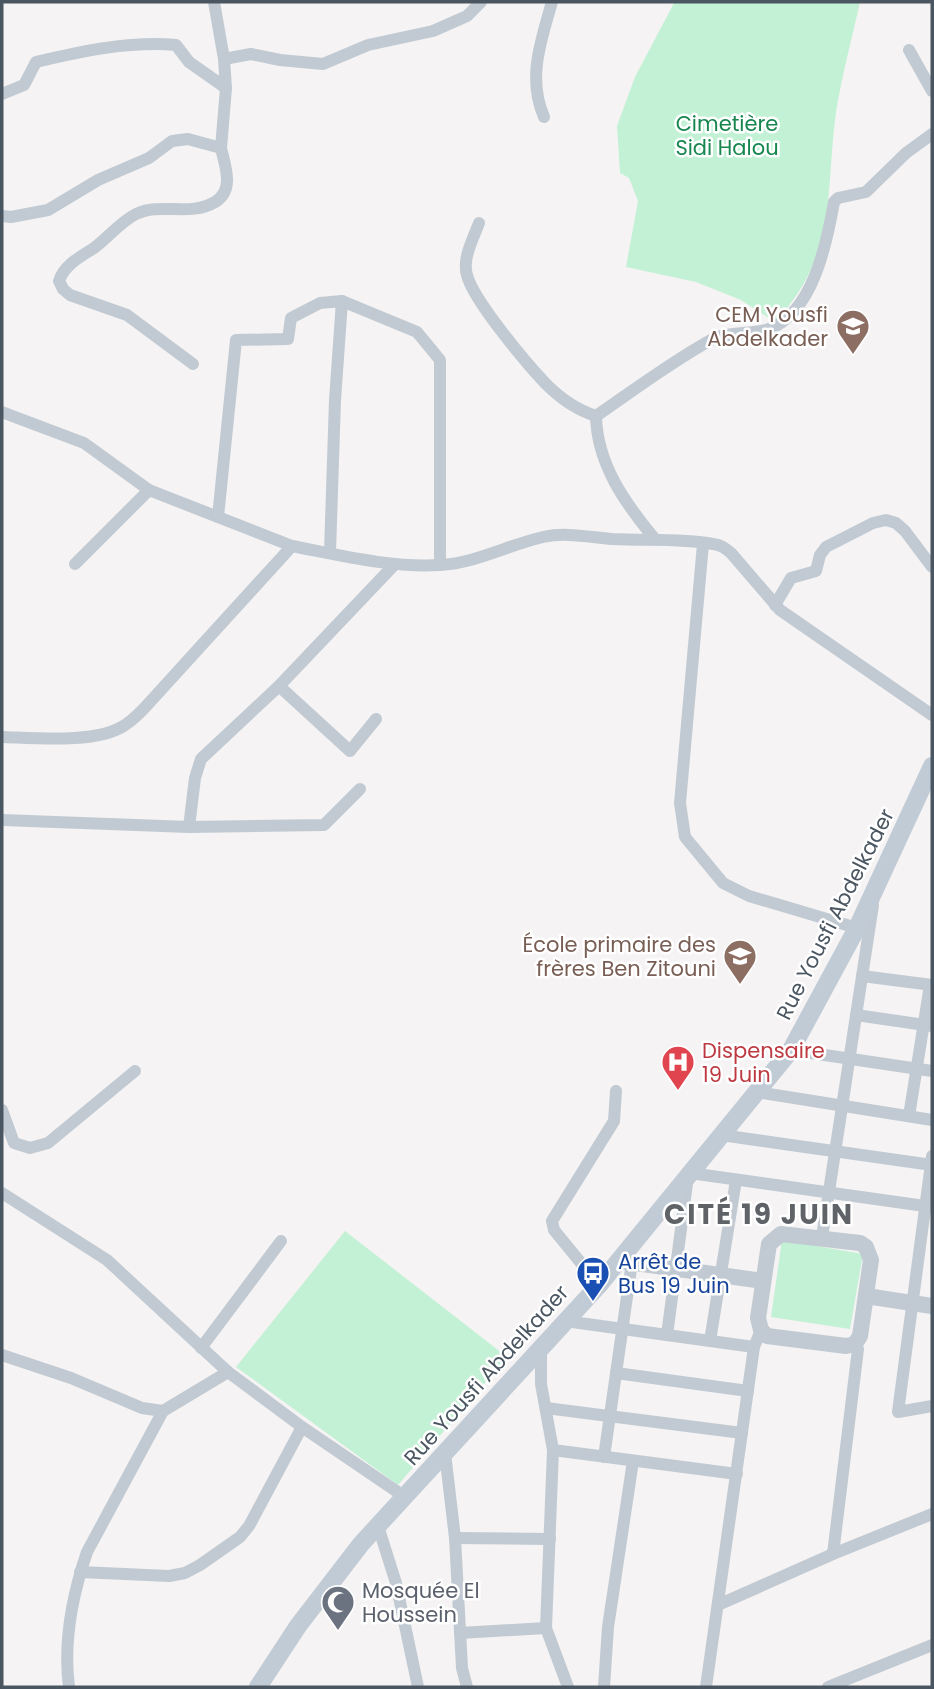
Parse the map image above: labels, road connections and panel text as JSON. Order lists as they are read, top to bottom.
{
  "streets": {
    "main road": ["Rue Yousfi Abdelkader"]
  },
  "districts": ["CITÉ 19 JUIN"],
  "parks": ["Cimetière Sidi Halou"],
  "places": {
    "school or university": ["CEM Yousfi Abdelkader", "École primaire des frères Ben Zitouni"],
    "hospital": ["Dispensaire 19 Juin"],
    "bus stop": ["Arrêt de Bus 19 Juin"],
    "mosque": ["Mosquée El Houssein"]
  }
}
